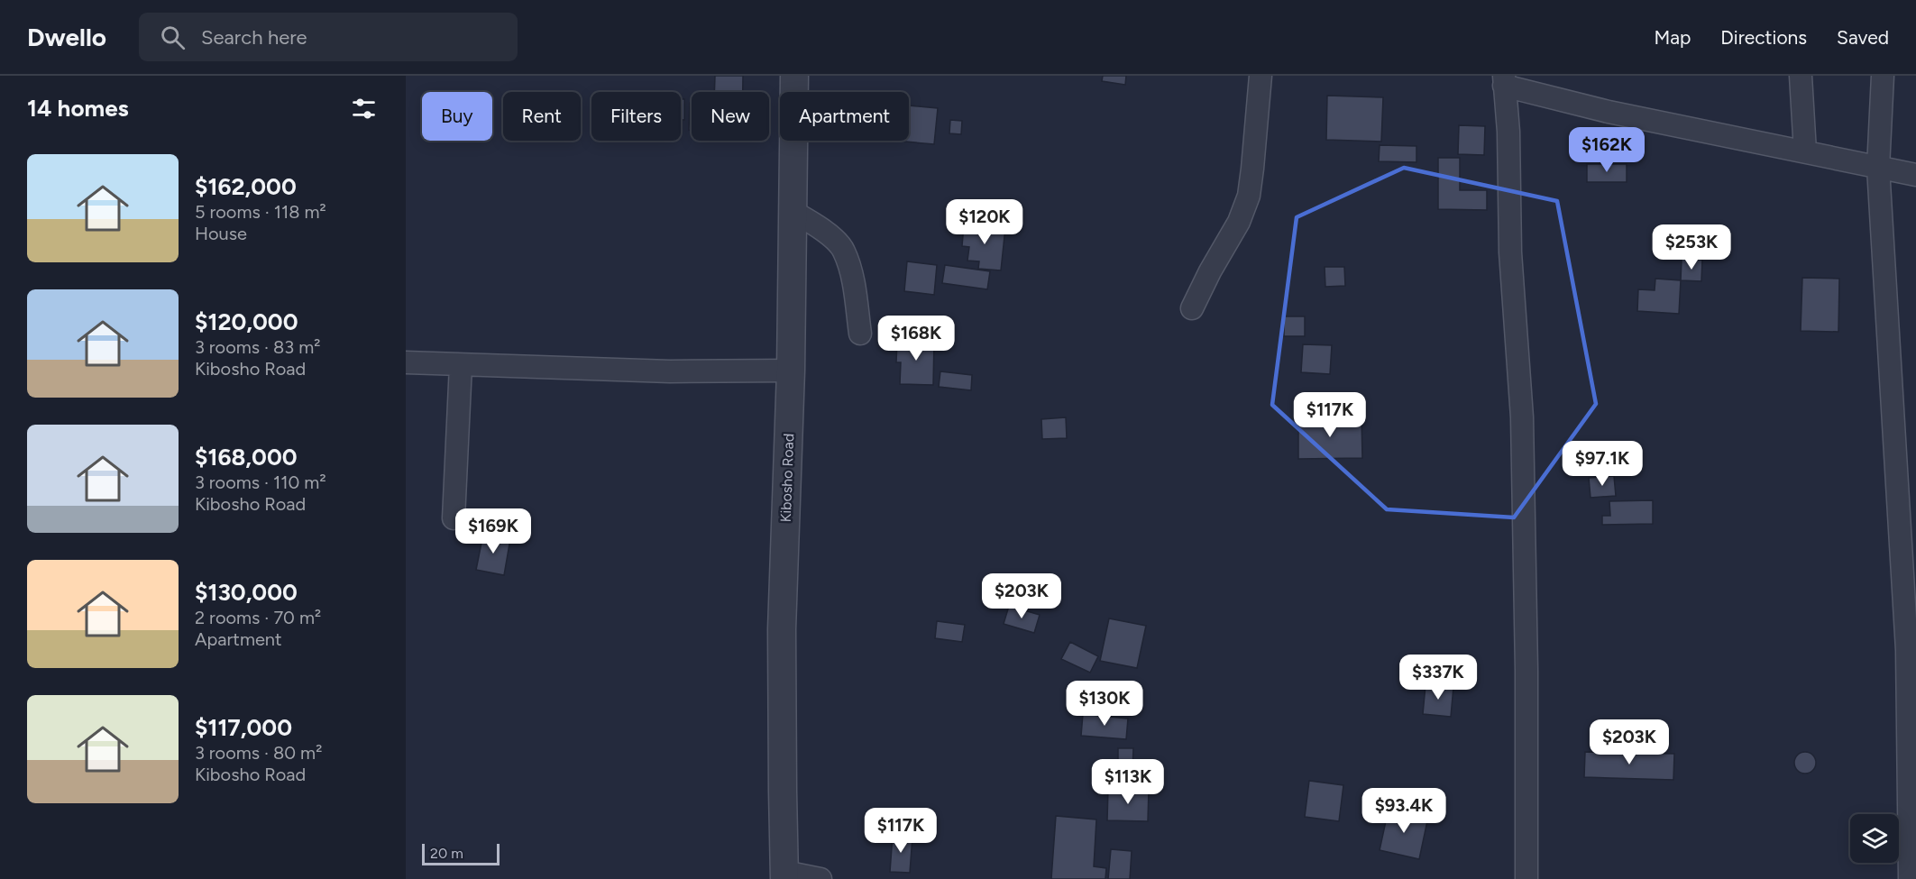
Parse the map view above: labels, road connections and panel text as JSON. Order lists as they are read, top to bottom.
{
  "streets": {
    "street": ["Kibosho Road"]
  },
  "scale_bar": "20 m",
  "page": {
    "header": "Dwello",
    "search": "Search here",
    "nav": ["Map", "Directions", "Saved"],
    "heading": "14 homes",
    "chip": [
      "Buy",
      "Rent",
      "Filters",
      "New",
      "Apartment"
    ],
    "price": [
      "$162K",
      "$120K",
      "$253K",
      "$168K",
      "$117K",
      "$97.1K",
      "$169K",
      "$203K",
      "$337K",
      "$130K",
      "$203K",
      "$113K",
      "$93.4K",
      "$117K"
    ],
    "list": [
      {
        "name": "$162,000",
        "note": "5 rooms · 118 m² · House"
      },
      {
        "name": "$120,000",
        "note": "3 rooms · 83 m² · Kibosho Road"
      },
      {
        "name": "$168,000",
        "note": "3 rooms · 110 m² · Kibosho Road"
      },
      {
        "name": "$130,000",
        "note": "2 rooms · 70 m² · Apartment"
      },
      {
        "name": "$117,000",
        "note": "3 rooms · 80 m² · Kibosho Road"
      }
    ],
    "scale": "20 m"
  }
}
